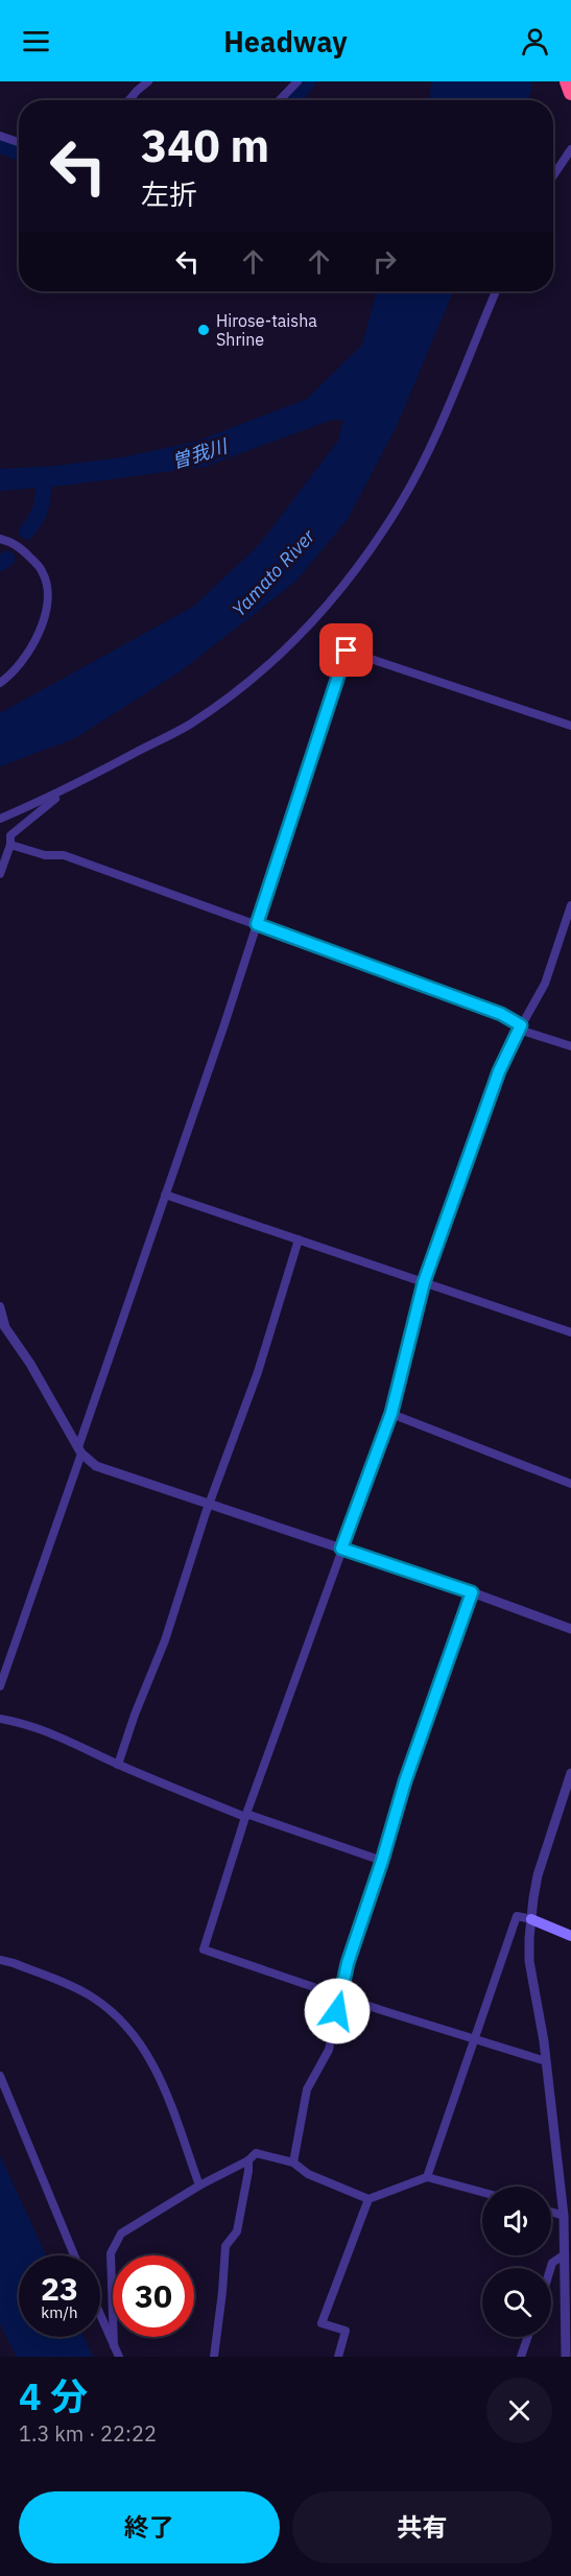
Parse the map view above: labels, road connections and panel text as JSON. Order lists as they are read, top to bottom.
{
  "water": ["曽我川", "Yamato River"],
  "places": ["Hirose-taisha Shrine"],
  "page": {
    "header": "Headway",
    "turn": ["340 m", "左折"],
    "speed": "23 km/h",
    "limit": "30",
    "heading": ["4 分", "1.3 km · 22:22"],
    "buttons": ["終了", "共有"]
  }
}
